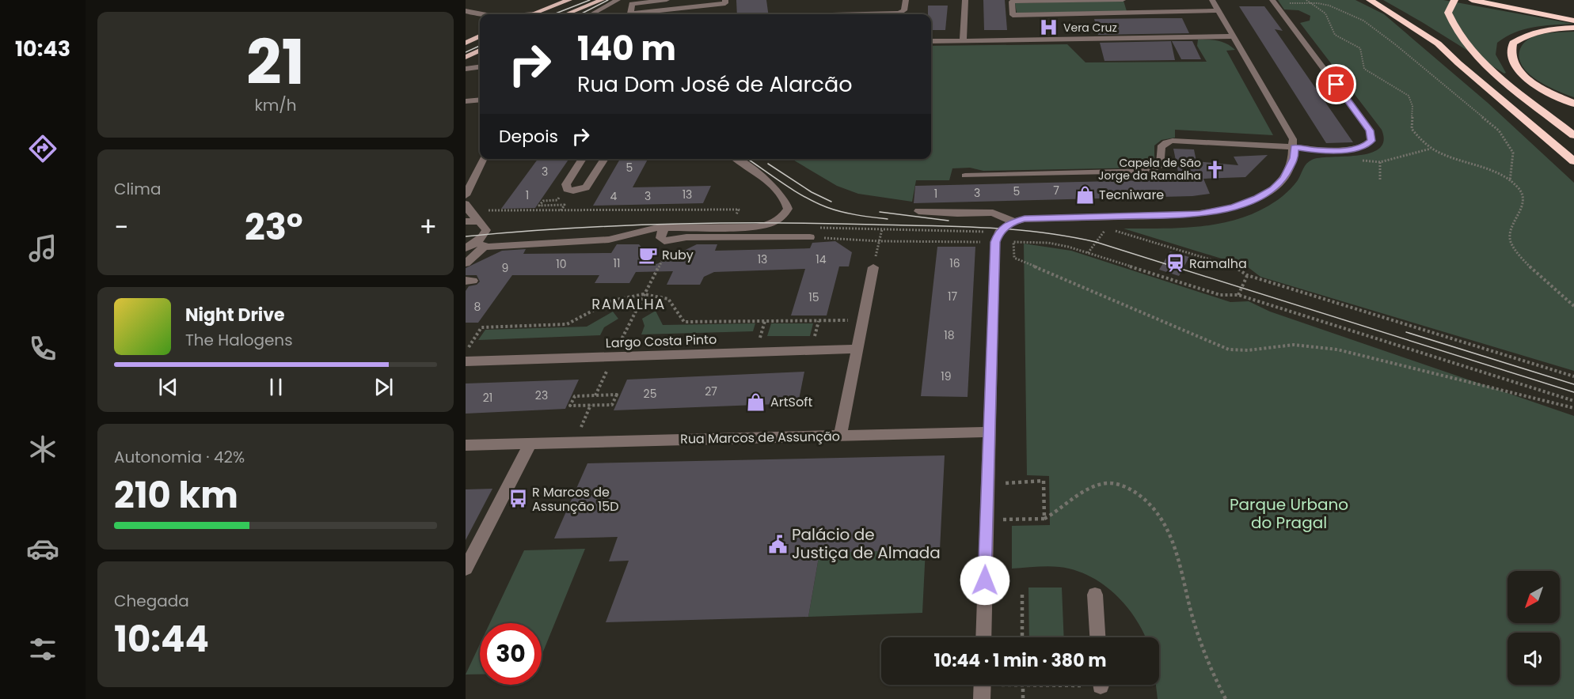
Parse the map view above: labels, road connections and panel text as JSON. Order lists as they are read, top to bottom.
{
  "streets": {
    "street": ["Largo Costa Pinto", "Rua Marcos de Assunção"]
  },
  "districts": ["RAMALHA"],
  "parks": ["Parque Urbano do Pragal"],
  "places": {
    "hospital": ["Vera Cruz"],
    "church": ["Capela de São Jorge da Ramalha"],
    "shop": ["Tecniware", "ArtSoft"],
    "cafe": ["Ruby"],
    "station": ["Ramalha"],
    "bus stop": ["R Marcos de Assunção 15D"],
    "public building": ["Palácio de Justiça de Almada"]
  },
  "house_numbers": [
    "5",
    "3",
    "7",
    "5",
    "3",
    "1",
    "13",
    "1",
    "4",
    "3",
    "13",
    "14",
    "11",
    "16",
    "10",
    "9",
    "17",
    "15",
    "8",
    "18",
    "19",
    "27",
    "25",
    "23",
    "21"
  ],
  "north": "bottom left",
  "page": {
    "tabs": "10:43",
    "tile": [
      ["21", "km/h"],
      "Clima",
      ["Autonomia · 42%", "210 km"],
      ["Chegada", "10:44"]
    ],
    "turn": ["140 m", "Rua Dom José de Alarcão"],
    "then": "Depois",
    "heat": ["−", "23°", "+"],
    "song": ["Night Drive", "The Halogens"],
    "limit": "30",
    "trip": "10:44 · 1 min · 380 m"
  }
}
